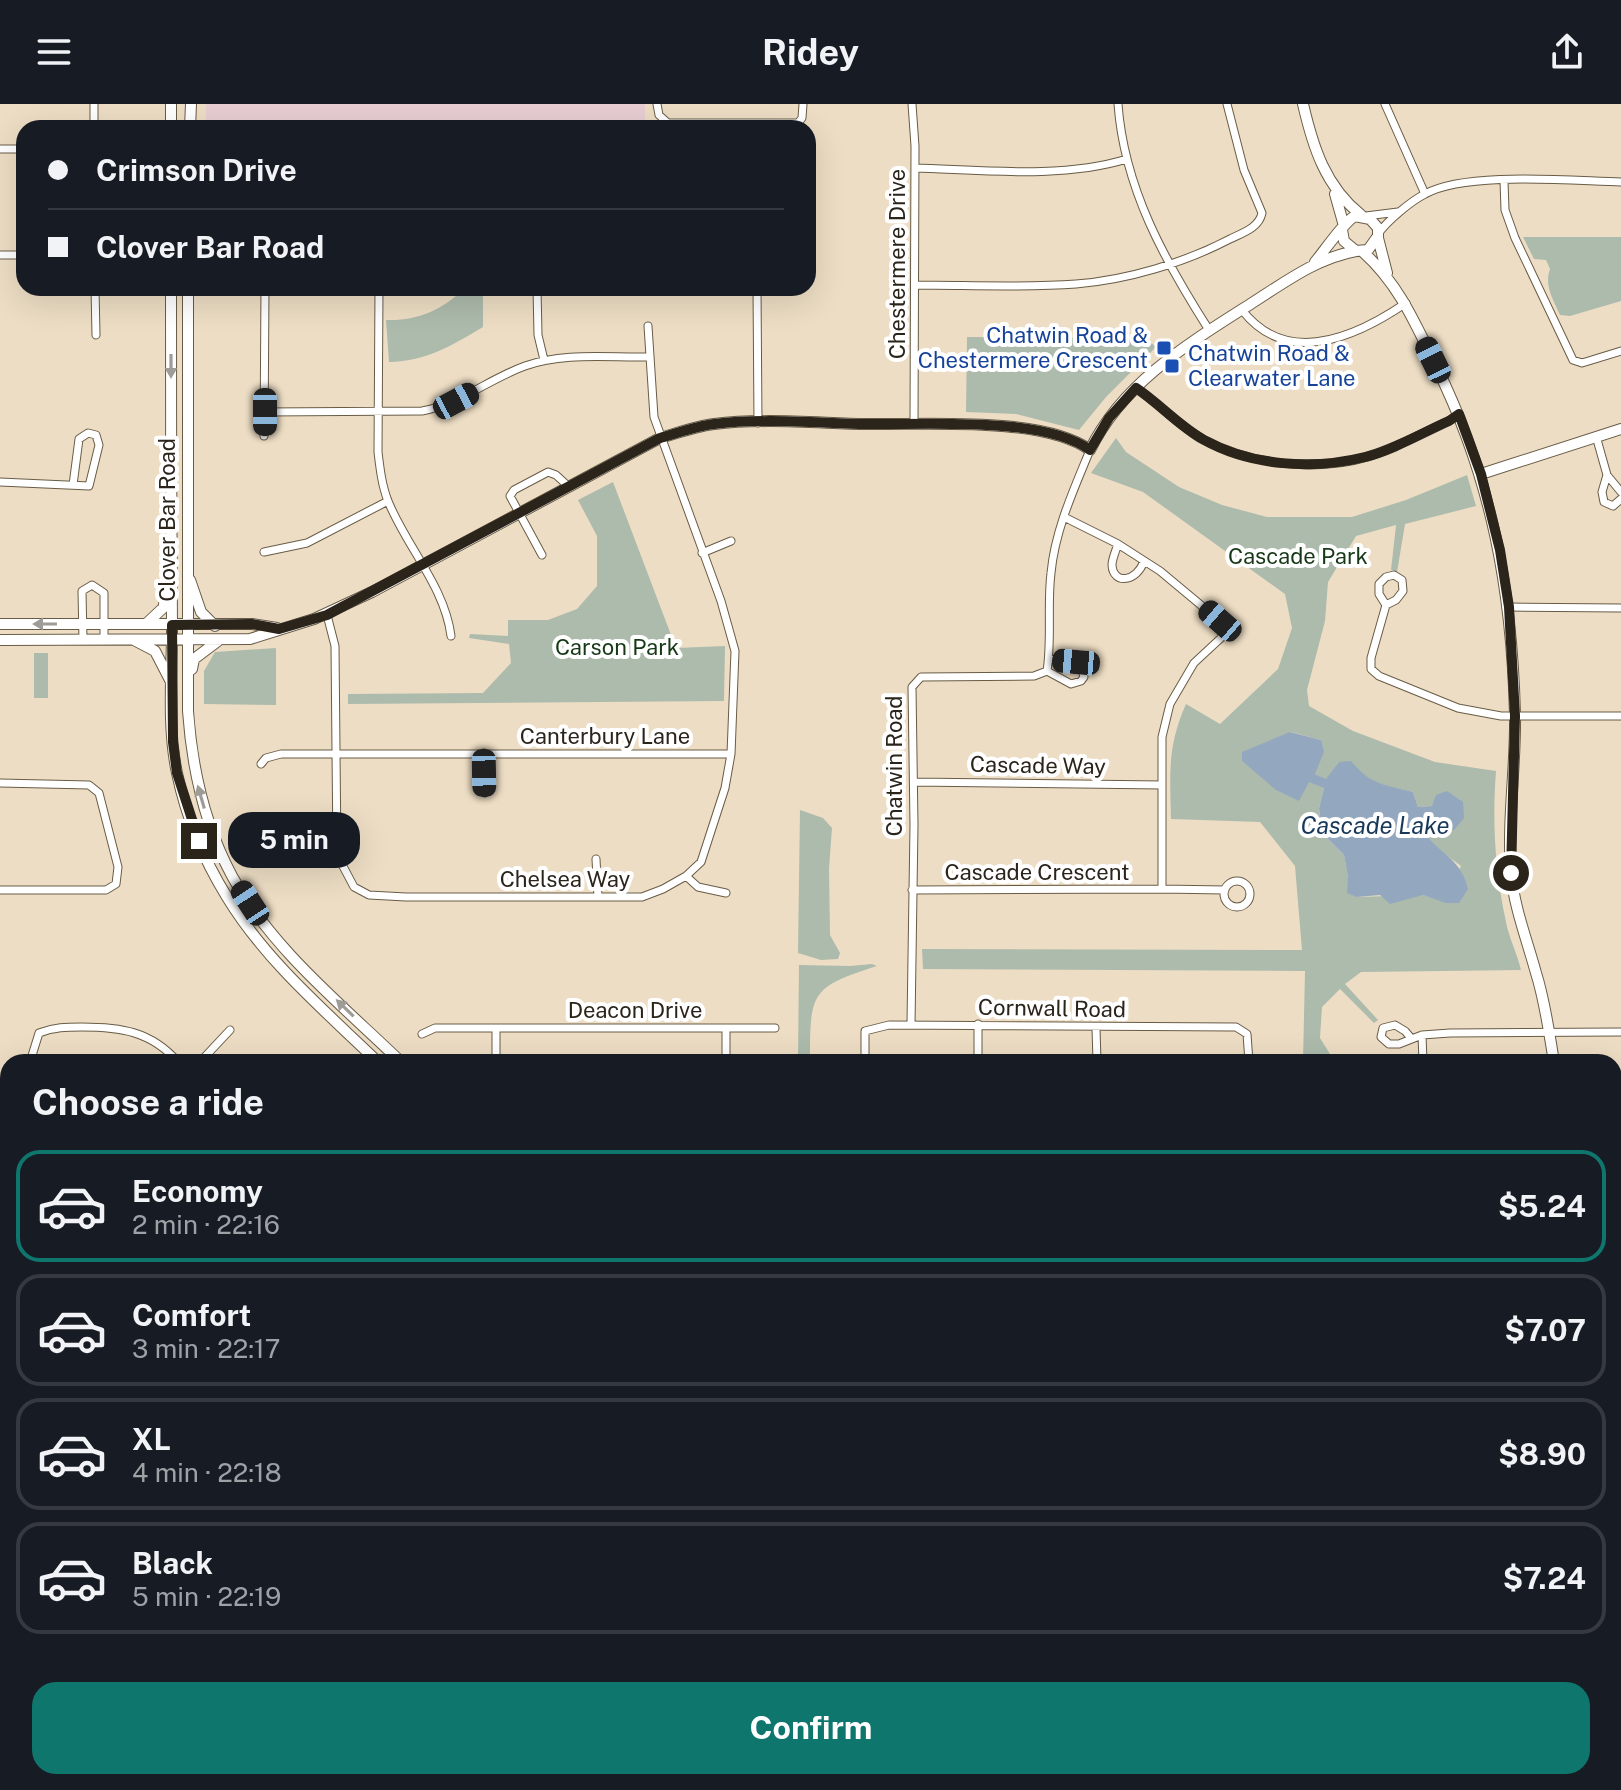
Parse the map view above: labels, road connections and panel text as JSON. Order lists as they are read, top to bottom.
{
  "streets": {
    "street": [
      "Chestermere Drive",
      "Clover Bar Road",
      "Canterbury Lane",
      "Cascade Way",
      "Chatwin Road",
      "Cascade Crescent",
      "Chelsea Way",
      "Cornwall Road",
      "Deacon Drive"
    ]
  },
  "crossings": [
    ["Canterbury Lane", "Chelsea Way"],
    ["Cascade Way", "Chatwin Road"],
    ["Cascade Way", "Cascade Crescent"],
    ["Chatwin Road", "Cascade Crescent"],
    ["Chatwin Road", "Cornwall Road"]
  ],
  "water": ["Cascade Lake"],
  "parks": ["Cascade Park", "Carson Park"],
  "places": {
    "transit": ["Chatwin Road & Chestermere Crescent", "Chatwin Road & Clearwater Lane"]
  },
  "page": {
    "header": "Ridey",
    "banner": ["Crimson Drive", "Clover Bar Road"],
    "bubble": "5 min",
    "heading": "Choose a ride",
    "list": [
      {
        "name": "Economy",
        "note": "2 min · 22:16",
        "value": "$5.24"
      },
      {
        "name": "Comfort",
        "note": "3 min · 22:17",
        "value": "$7.07"
      },
      {
        "name": "XL",
        "note": "4 min · 22:18",
        "value": "$8.90"
      },
      {
        "name": "Black",
        "note": "5 min · 22:19",
        "value": "$7.24"
      }
    ],
    "buttons": "Confirm"
  }
}
